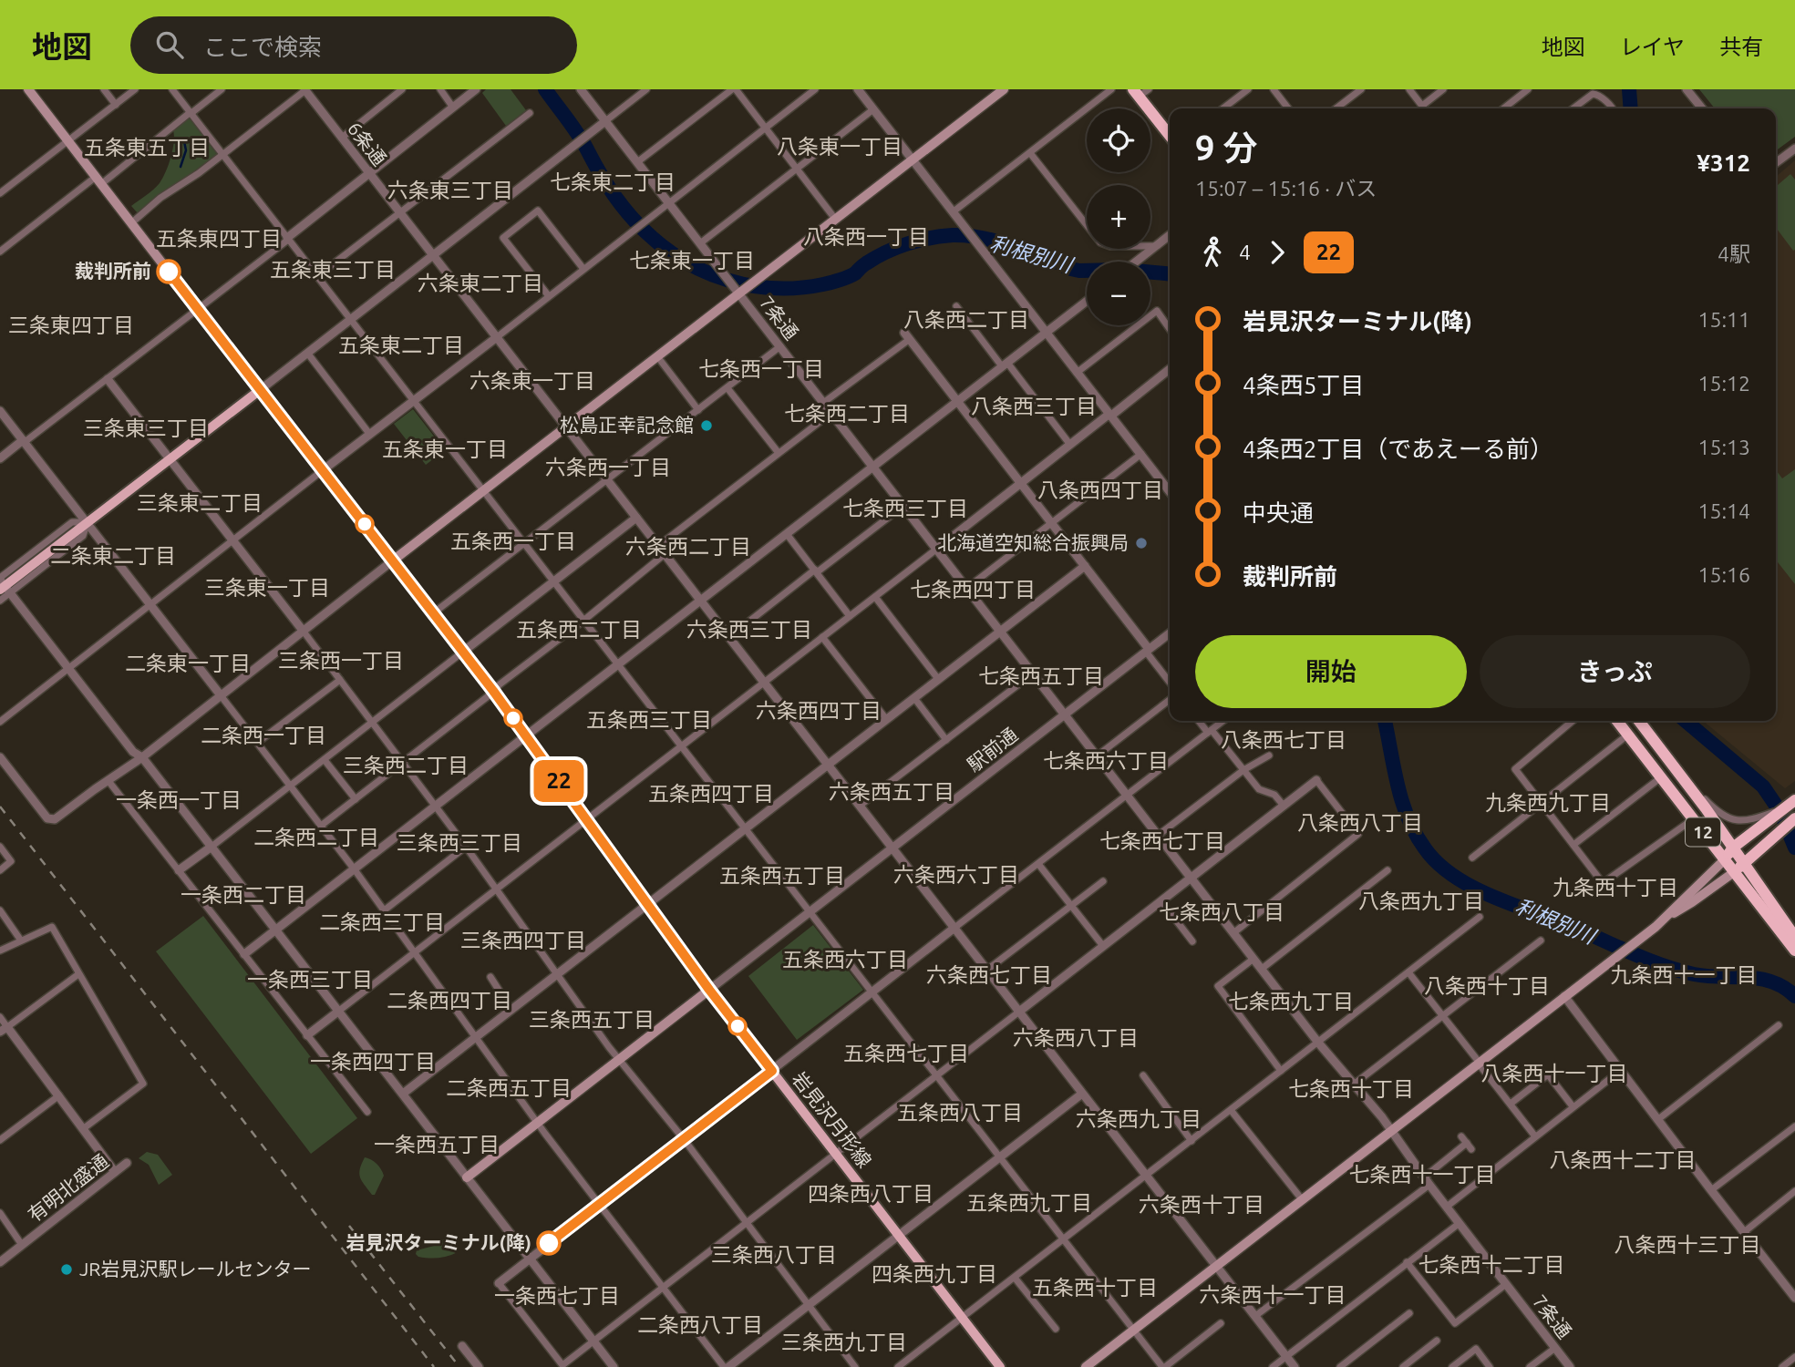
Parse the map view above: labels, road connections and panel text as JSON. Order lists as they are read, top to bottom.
{
  "streets": {
    "highway": ["12"],
    "main road": ["岩見沢月形線"],
    "street": [
      "6条通",
      "7条通",
      "駅前通",
      "有明北盛通"
    ]
  },
  "crossings": [
    ["6条通", "駅前通"],
    ["7条通", "駅前通"],
    ["駅前通", "岩見沢月形線"]
  ],
  "districts": [
    "八条東一丁目",
    "五条東五丁目",
    "七条東二丁目",
    "六条東三丁目",
    "八条西一丁目",
    "五条東四丁目",
    "七条東一丁目",
    "五条東三丁目",
    "六条東二丁目",
    "八条西二丁目",
    "三条東四丁目",
    "五条東二丁目",
    "七条西一丁目",
    "六条東一丁目",
    "八条西三丁目",
    "七条西二丁目",
    "三条東三丁目",
    "五条東一丁目",
    "六条西一丁目",
    "八条西四丁目",
    "三条東二丁目",
    "七条西三丁目",
    "五条西一丁目",
    "六条西二丁目",
    "二条東二丁目",
    "三条東一丁目",
    "七条西四丁目",
    "五条西二丁目",
    "六条西三丁目",
    "三条西一丁目",
    "二条東一丁目",
    "七条西五丁目",
    "六条西四丁目",
    "五条西三丁目",
    "二条西一丁目",
    "八条西七丁目",
    "七条西六丁目",
    "三条西二丁目",
    "六条西五丁目",
    "五条西四丁目",
    "一条西一丁目",
    "九条西九丁目",
    "八条西八丁目",
    "二条西二丁目",
    "七条西七丁目",
    "三条西三丁目",
    "六条西六丁目",
    "五条西五丁目",
    "九条西十丁目",
    "一条西二丁目",
    "八条西九丁目",
    "七条西八丁目",
    "二条西三丁目",
    "三条西四丁目",
    "五条西六丁目",
    "六条西七丁目",
    "九条西十一丁目",
    "一条西三丁目",
    "八条西十丁目",
    "二条西四丁目",
    "七条西九丁目",
    "三条西五丁目",
    "六条西八丁目",
    "五条西七丁目",
    "一条西四丁目",
    "八条西十一丁目",
    "二条西五丁目",
    "七条西十丁目",
    "五条西八丁目",
    "六条西九丁目",
    "一条西五丁目",
    "八条西十二丁目",
    "七条西十一丁目",
    "四条西八丁目",
    "五条西九丁目",
    "六条西十丁目",
    "八条西十三丁目",
    "三条西八丁目",
    "七条西十二丁目",
    "四条西九丁目",
    "五条西十丁目",
    "六条西十一丁目",
    "一条西七丁目",
    "二条西八丁目",
    "三条西九丁目"
  ],
  "water": ["利根別川"],
  "places": [
    "裁判所前",
    "松島正幸記念館",
    "北海道空知総合振興局",
    "岩見沢ターミナル(降)",
    "JR岩見沢駅レールセンター"
  ],
  "lines": ["bus line 22"],
  "page": {
    "header": "地図",
    "search": "ここで検索",
    "nav": ["地図", "レイヤ", "共有"],
    "on_map": "22",
    "map_buttons": ["+", "−"],
    "heading": ["9 分", "15:07 – 15:16 · バス", "¥312"],
    "legs": ["4", "22", "4駅"],
    "list": [
      {
        "name": "岩見沢ターミナル(降)",
        "value": "15:11"
      },
      {
        "name": "4条西5丁目",
        "value": "15:12"
      },
      {
        "name": "4条西2丁目（であえーる前）",
        "value": "15:13"
      },
      {
        "name": "中央通",
        "value": "15:14"
      },
      {
        "name": "裁判所前",
        "value": "15:16"
      }
    ],
    "buttons": ["開始", "きっぷ"]
  }
}
